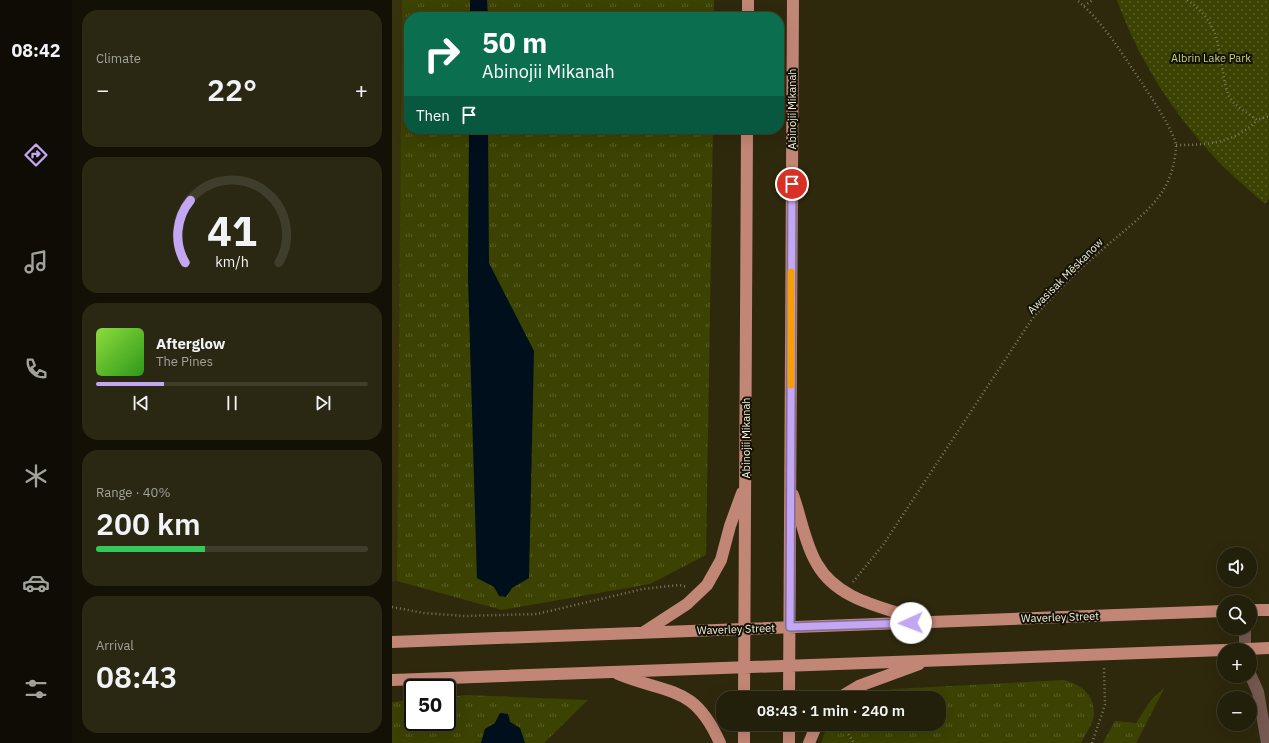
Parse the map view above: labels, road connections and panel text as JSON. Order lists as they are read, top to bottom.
{
  "streets": {
    "main road": ["Abinojii Mikanah", "Waverley Street"],
    "path": ["Awasisak Mēskanow"]
  },
  "crossings": [
    ["Abinojii Mikanah", "Waverley Street"]
  ],
  "parks": ["Albrin Lake Park"],
  "page": {
    "tabs": "08:42",
    "tile": [
      "Climate",
      ["Range · 40%", "200 km"],
      ["Arrival", "08:43"]
    ],
    "turn": ["50 m", "Abinojii Mikanah"],
    "heat": ["−", "22°", "+"],
    "then": "Then",
    "song": ["Afterglow", "The Pines"],
    "map_buttons": ["+", "−"],
    "limit": "50",
    "trip": "08:43 · 1 min · 240 m",
    "gauge": ["41", "km/h"]
  }
}
